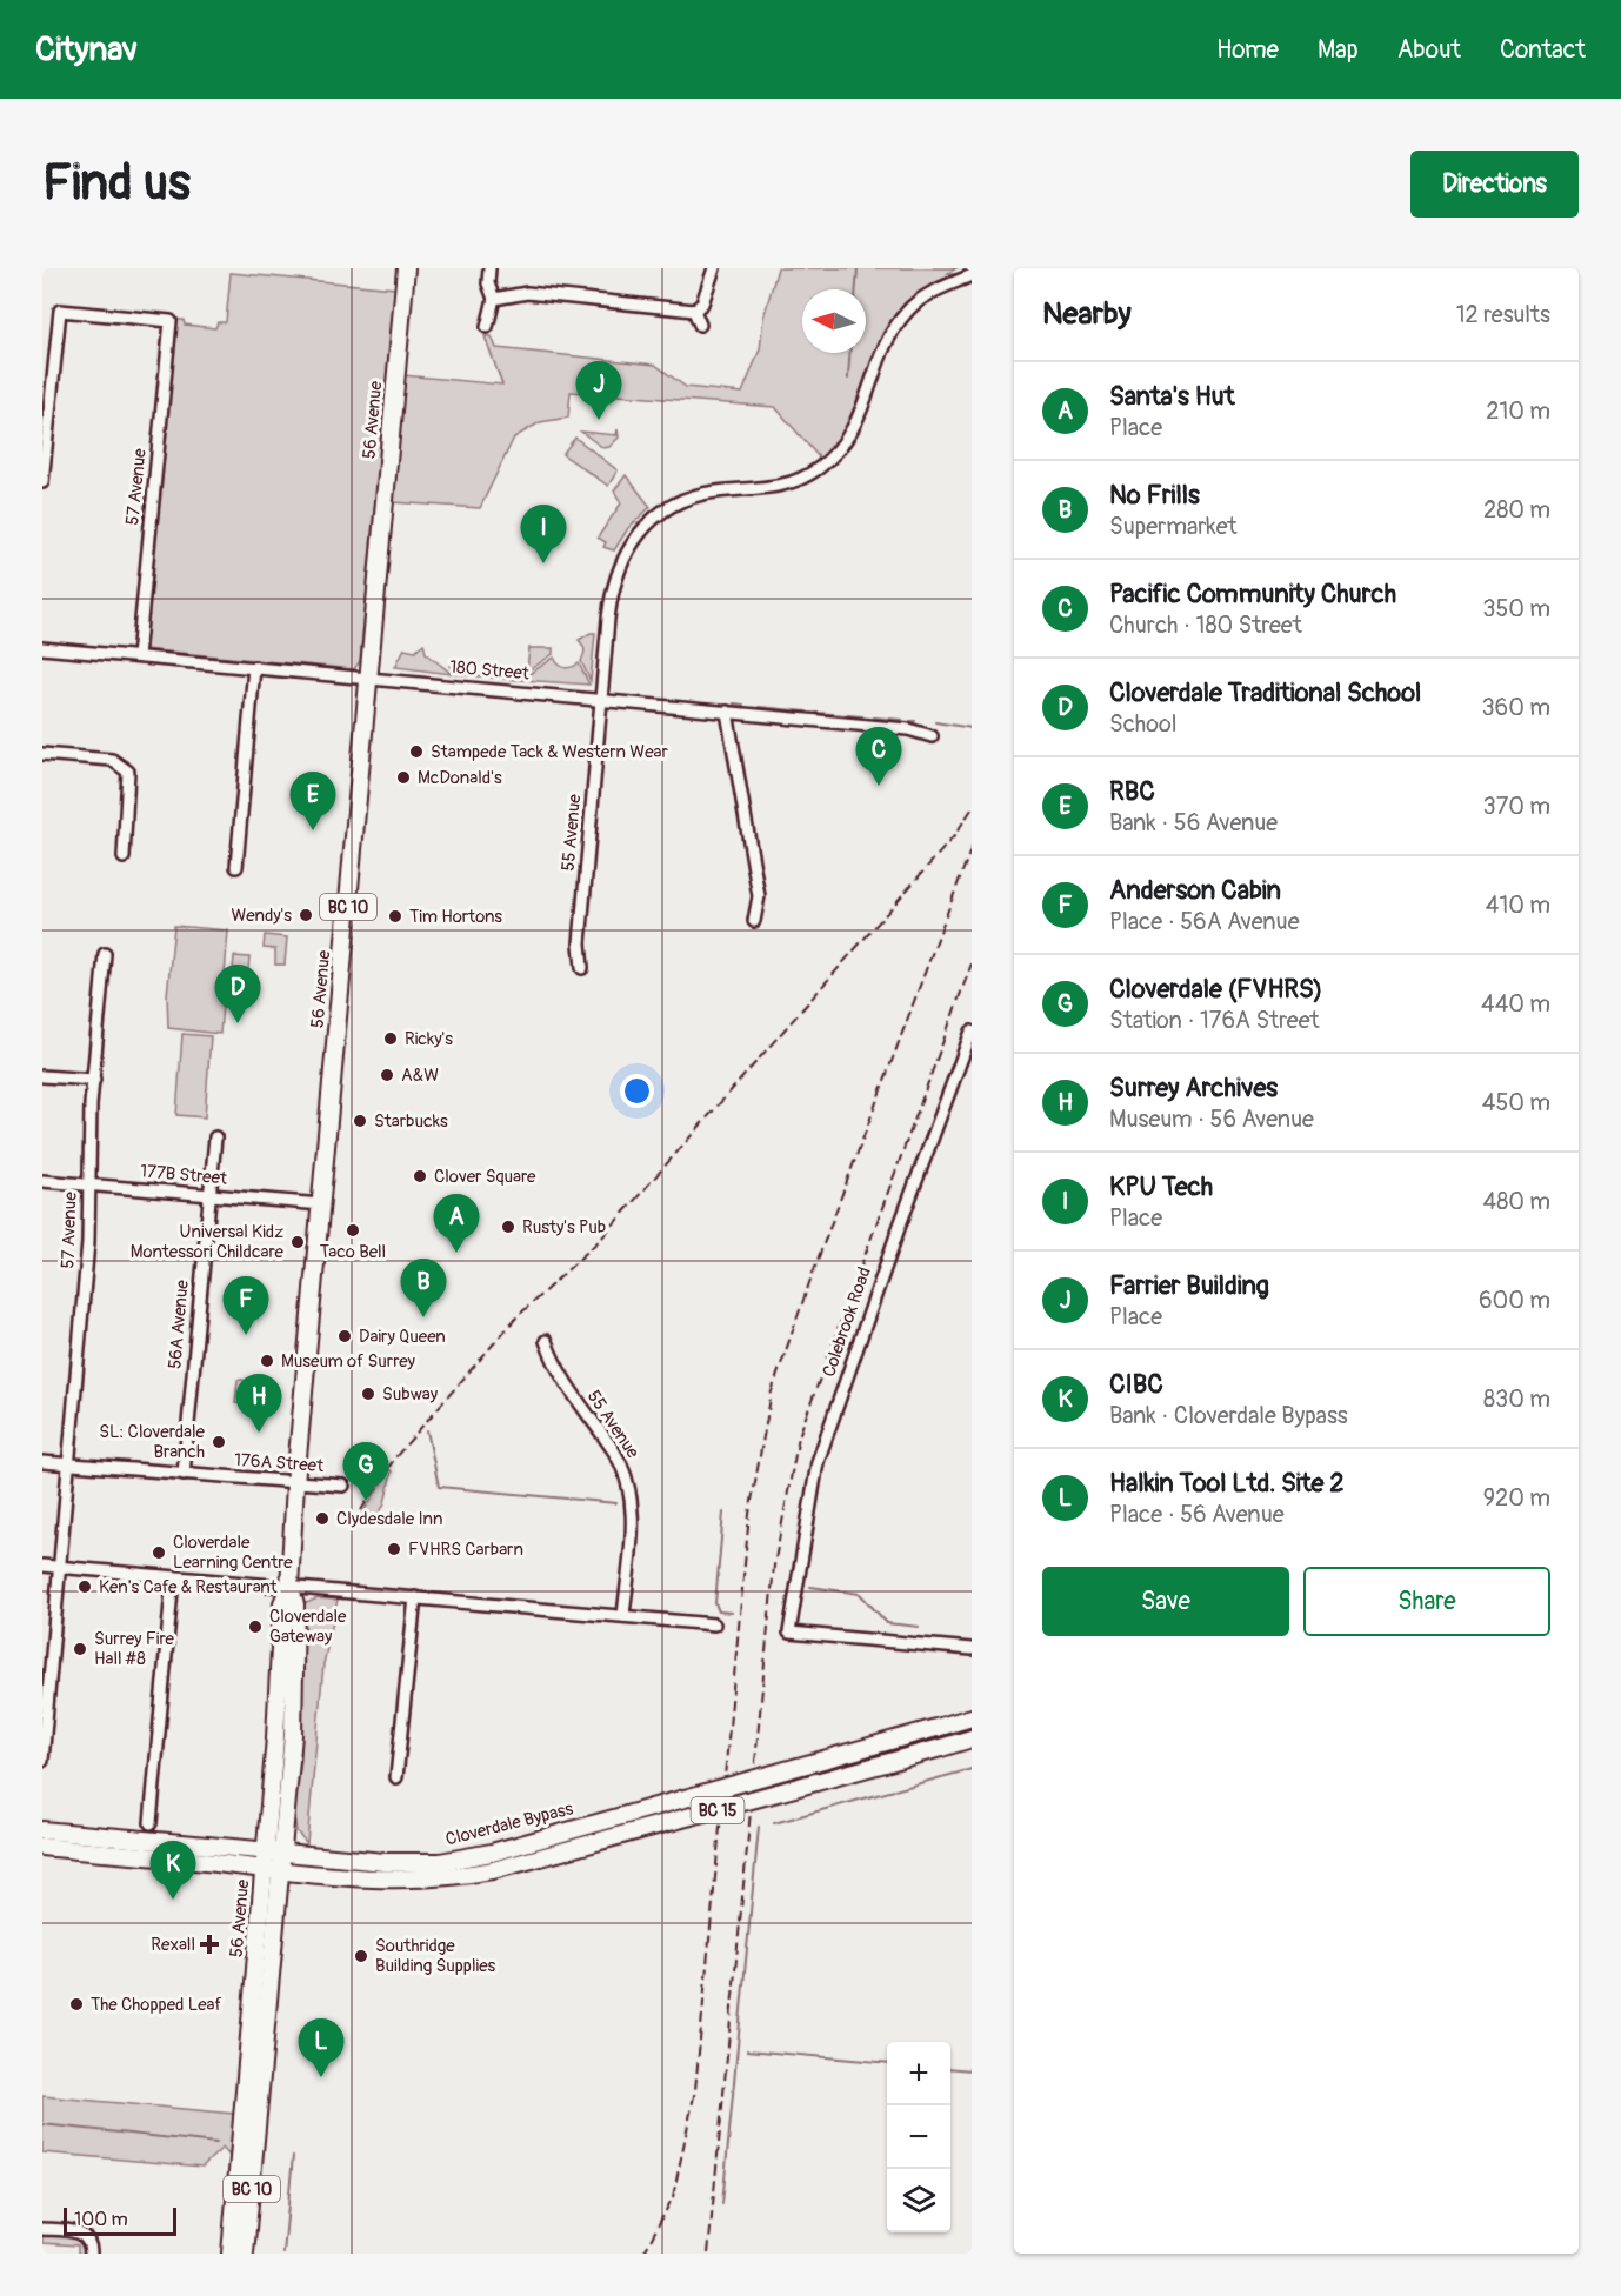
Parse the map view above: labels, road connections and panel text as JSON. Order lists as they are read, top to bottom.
{
  "streets": {
    "highway": [
      "56 Avenue",
      "BC 10",
      "BC 15",
      "Cloverdale Bypass"
    ],
    "street": [
      "57 Avenue",
      "180 Street",
      "55 Avenue",
      "177B Street",
      "Colebrook Road",
      "56A Avenue",
      "176A Street"
    ]
  },
  "crossings": [
    ["56 Avenue", "180 Street"],
    ["56 Avenue", "177B Street"],
    ["56 Avenue", "176A Street"],
    ["56 Avenue", "BC 15"],
    ["56 Avenue", "Cloverdale Bypass"],
    ["57 Avenue", "180 Street"],
    ["57 Avenue", "177B Street"],
    ["57 Avenue", "176A Street"],
    ["180 Street", "55 Avenue"],
    ["177B Street", "56A Avenue"],
    ["56A Avenue", "176A Street"]
  ],
  "places": {
    "other": [
      "Stampede Tack & Western Wear",
      "McDonald's",
      "Wendy's",
      "Tim Hortons",
      "Ricky's",
      "A&W",
      "Starbucks",
      "Clover Square",
      "Rusty's Pub",
      "Taco Bell",
      "Universal Kidz Montessori Childcare",
      "Dairy Queen",
      "Museum of Surrey",
      "Subway",
      "SL: Cloverdale Branch",
      "Clydesdale Inn",
      "FVHRS Carbarn",
      "Cloverdale Learning Centre",
      "Ken's Cafe & Restaurant",
      "Cloverdale Gateway",
      "Surrey Fire Hall #8",
      "Southridge Building Supplies",
      "The Chopped Leaf"
    ],
    "health": ["Rexall"]
  },
  "scale_bar": "100 m",
  "north": "left",
  "page": {
    "header": "Citynav",
    "nav": [
      "Home",
      "Map",
      "About",
      "Contact"
    ],
    "buttons": [
      "Directions",
      ["Save", "Share"]
    ],
    "title": "Find us",
    "heading": ["Nearby", "12 results"],
    "list": [
      {
        "mark": "A",
        "name": "Santa's Hut",
        "note": "Place",
        "value": "210 m"
      },
      {
        "mark": "B",
        "name": "No Frills",
        "note": "Supermarket",
        "value": "280 m"
      },
      {
        "mark": "C",
        "name": "Pacific Community Church",
        "note": "Church · 180 Street",
        "value": "350 m"
      },
      {
        "mark": "D",
        "name": "Cloverdale Traditional School",
        "note": "School",
        "value": "360 m"
      },
      {
        "mark": "E",
        "name": "RBC",
        "note": "Bank · 56 Avenue",
        "value": "370 m"
      },
      {
        "mark": "F",
        "name": "Anderson Cabin",
        "note": "Place · 56A Avenue",
        "value": "410 m"
      },
      {
        "mark": "G",
        "name": "Cloverdale (FVHRS)",
        "note": "Station · 176A Street",
        "value": "440 m"
      },
      {
        "mark": "H",
        "name": "Surrey Archives",
        "note": "Museum · 56 Avenue",
        "value": "450 m"
      },
      {
        "mark": "I",
        "name": "KPU Tech",
        "note": "Place",
        "value": "480 m"
      },
      {
        "mark": "J",
        "name": "Farrier Building",
        "note": "Place",
        "value": "600 m"
      },
      {
        "mark": "K",
        "name": "CIBC",
        "note": "Bank · Cloverdale Bypass",
        "value": "830 m"
      },
      {
        "mark": "L",
        "name": "Halkin Tool Ltd. Site 2",
        "note": "Place · 56 Avenue",
        "value": "920 m"
      }
    ],
    "pins": [
      "J",
      "I",
      "C",
      "E",
      "D",
      "A",
      "B",
      "F",
      "H",
      "G",
      "K",
      "L"
    ],
    "map_buttons": ["+", "−"],
    "scale": "100 m"
  }
}
